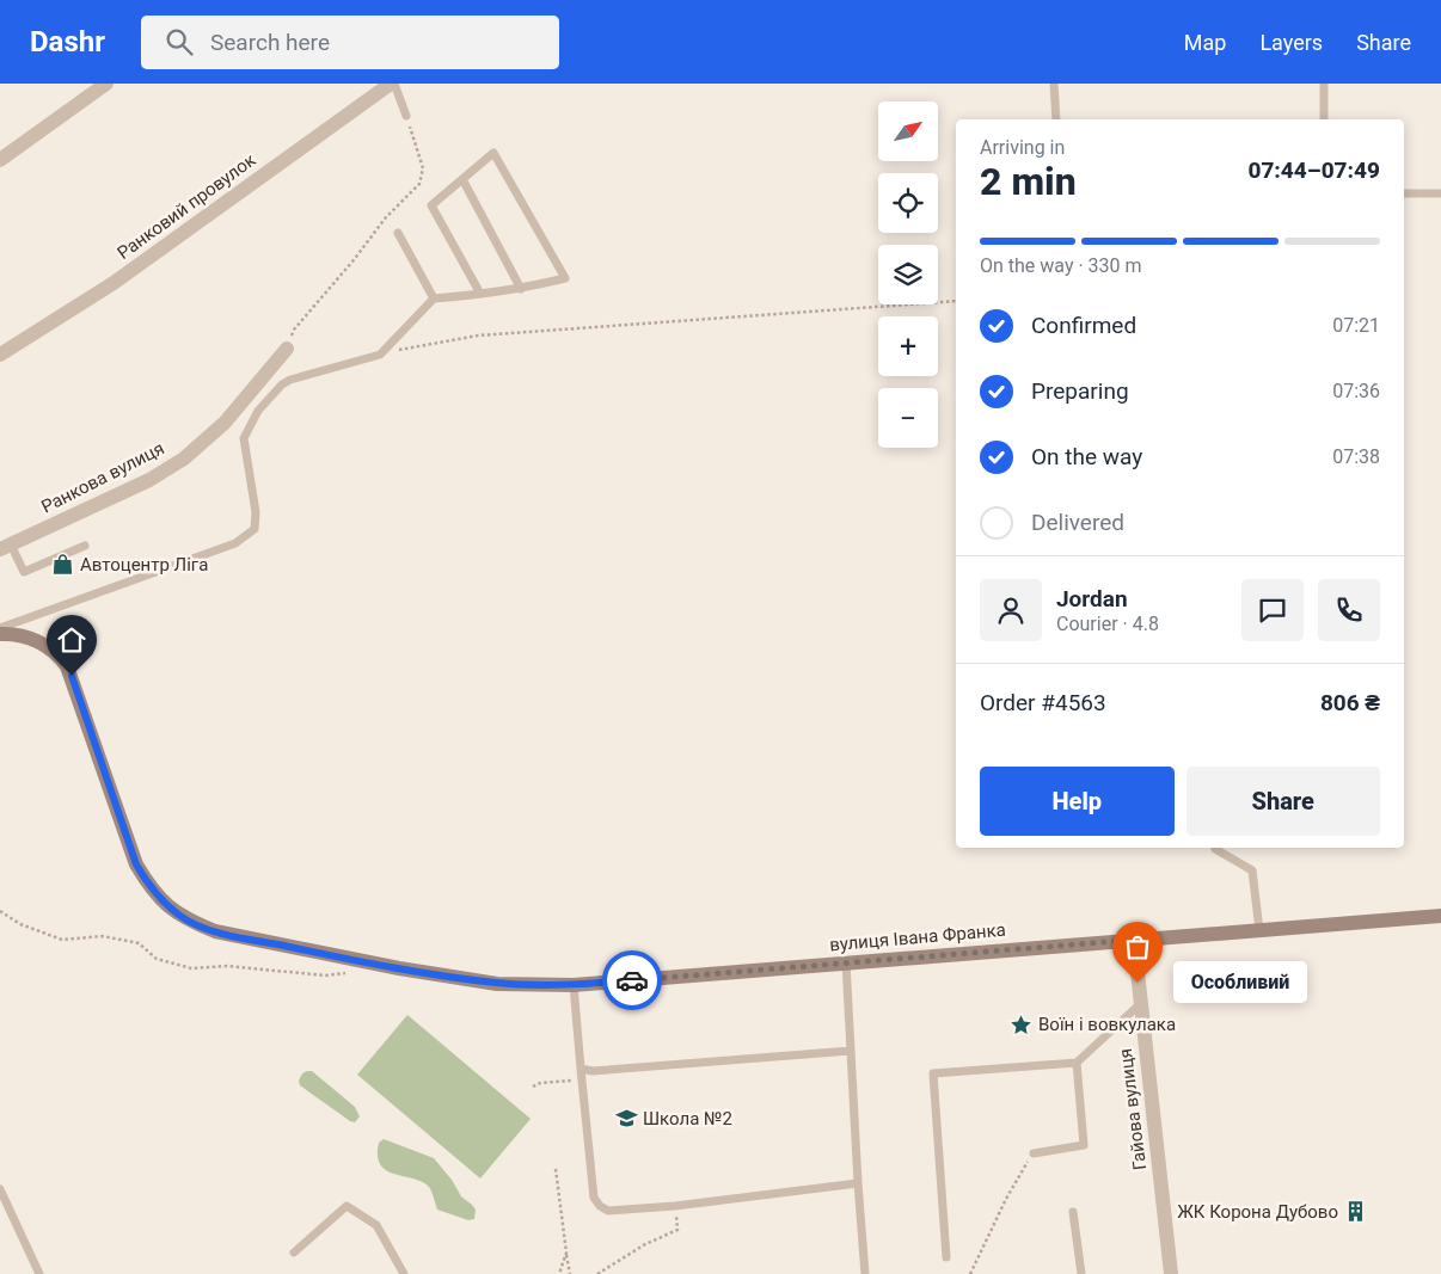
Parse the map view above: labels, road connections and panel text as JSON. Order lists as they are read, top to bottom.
{
  "streets": {
    "main road": ["вулиця Івана Франка"],
    "street": ["Ранковий провулок", "Ранкова вулиця", "Гайова вулиця"]
  },
  "crossings": [
    ["вулиця Івана Франка", "Гайова вулиця"]
  ],
  "places": {
    "shop": ["Автоцентр Ліга"],
    "other": ["Особливий"],
    "place": ["Воїн і вовкулака"],
    "school or university": ["Школа №2"],
    "building": ["ЖК Корона Дубово"]
  },
  "north": "top right",
  "page": {
    "header": "Dashr",
    "search": "Search here",
    "nav": ["Map", "Layers", "Share"],
    "map_buttons": ["+", "−"],
    "heading": ["2 min", "Arriving in", "07:44–07:49"],
    "panel": [
      "Jordan",
      "Courier · 4.8",
      "Order #4563",
      "806 ₴"
    ],
    "bar": "On the way · 330 m",
    "list": [
      ["Confirmed", "07:21"],
      ["Preparing", "07:36"],
      ["On the way", "07:38"],
      "Delivered"
    ],
    "buttons": ["Help", "Share"],
    "bubble": "Особливий"
  }
}
